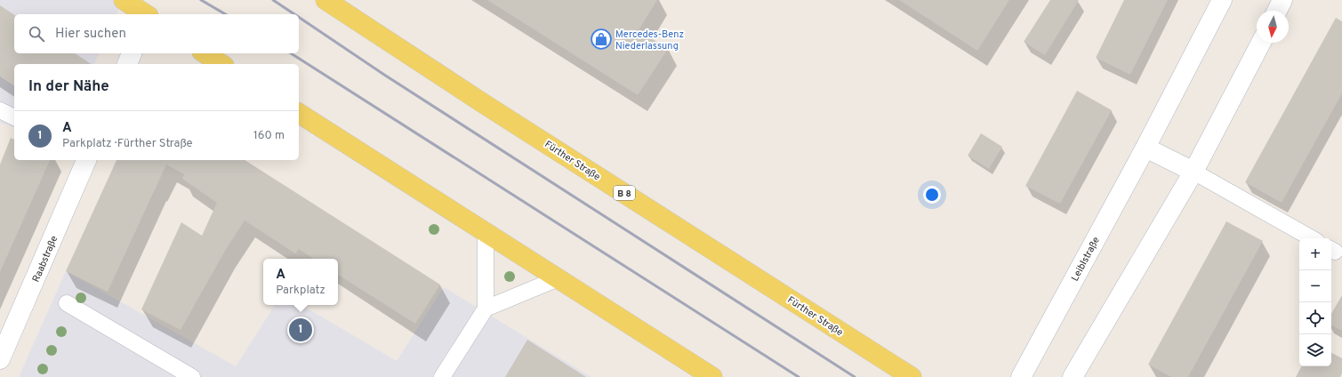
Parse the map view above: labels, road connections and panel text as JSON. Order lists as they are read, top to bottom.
{
  "streets": {
    "main road": ["Fürther Straße", "B 8"],
    "street": ["Raabstraße", "Leiblstraße"]
  },
  "places": {
    "shop": ["Mercedes-Benz Niederlassung"]
  },
  "north": "bottom",
  "page": {
    "search": "Hier suchen",
    "heading": "In der Nähe",
    "list": [
      {
        "mark": "1",
        "name": "A",
        "note": "Parkplatz · Fürther Straße",
        "value": "160 m"
      }
    ],
    "map_buttons": ["+", "−"],
    "popup": ["A", "Parkplatz"],
    "pins": "1"
  }
}
